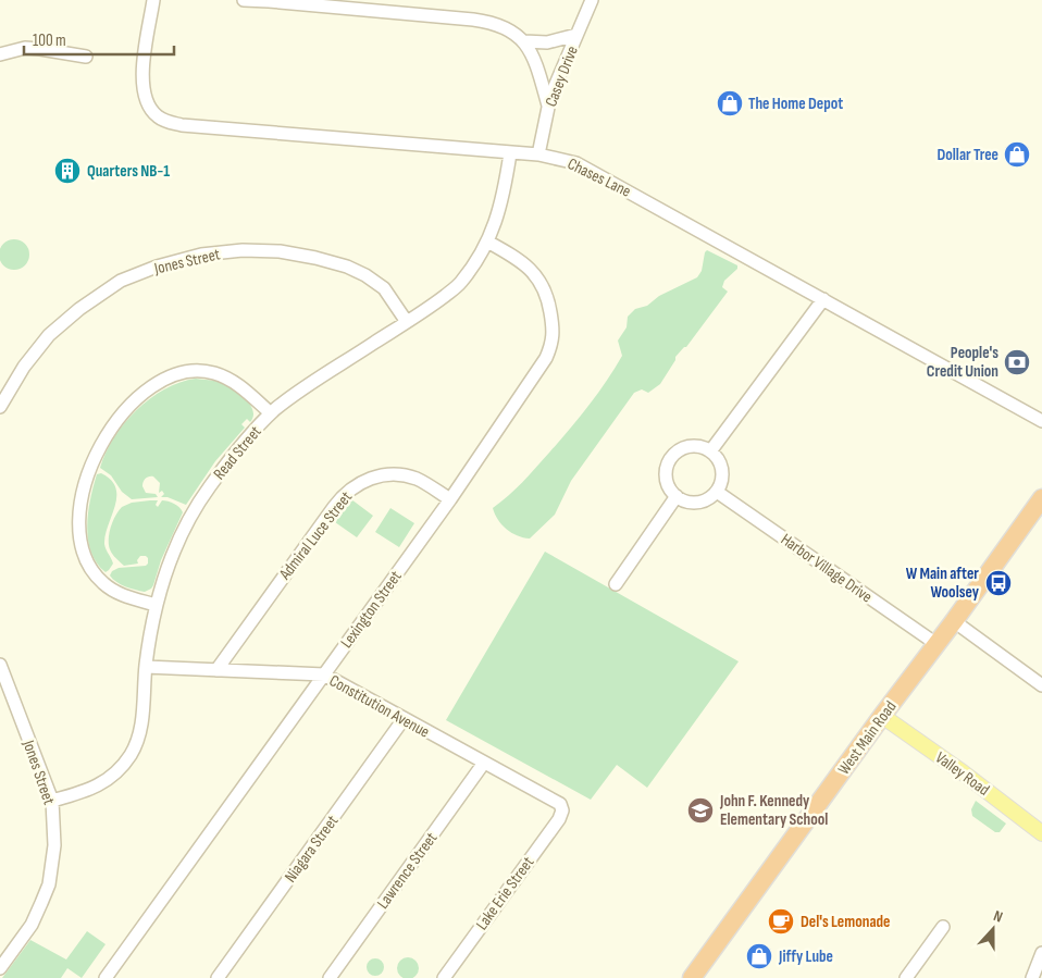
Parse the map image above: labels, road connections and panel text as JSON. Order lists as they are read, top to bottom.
{
  "streets": {
    "highway": ["West Main Road"],
    "main road": ["Valley Road"],
    "street": [
      "Casey Drive",
      "Chases Lane",
      "Jones Street",
      "Read Street",
      "Admiral Luce Street",
      "Harbor Village Drive",
      "Lexington Street",
      "Constitution Avenue",
      "Niagara Street",
      "Lawrence Street",
      "Lake Erie Street"
    ]
  },
  "crossings": [
    ["Casey Drive", "Chases Lane"],
    ["Chases Lane", "Read Street"],
    ["Jones Street", "Read Street"],
    ["Read Street", "Lexington Street"],
    ["Read Street", "Constitution Avenue"],
    ["Admiral Luce Street", "Lexington Street"],
    ["Admiral Luce Street", "Constitution Avenue"],
    ["Harbor Village Drive", "West Main Road"],
    ["Lexington Street", "Constitution Avenue"],
    ["Constitution Avenue", "Niagara Street"],
    ["Constitution Avenue", "Lawrence Street"],
    ["Constitution Avenue", "Lake Erie Street"],
    ["West Main Road", "Valley Road"]
  ],
  "places": {
    "shop": ["The Home Depot", "Dollar Tree", "Jiffy Lube"],
    "building": ["Quarters NB-1"],
    "bank": ["People's Credit Union"],
    "bus stop": ["W Main after Woolsey"],
    "school or university": ["John F. Kennedy Elementary School"],
    "cafe": ["Del's Lemonade"]
  },
  "scale_bar": "100 m",
  "north": "top"
}
